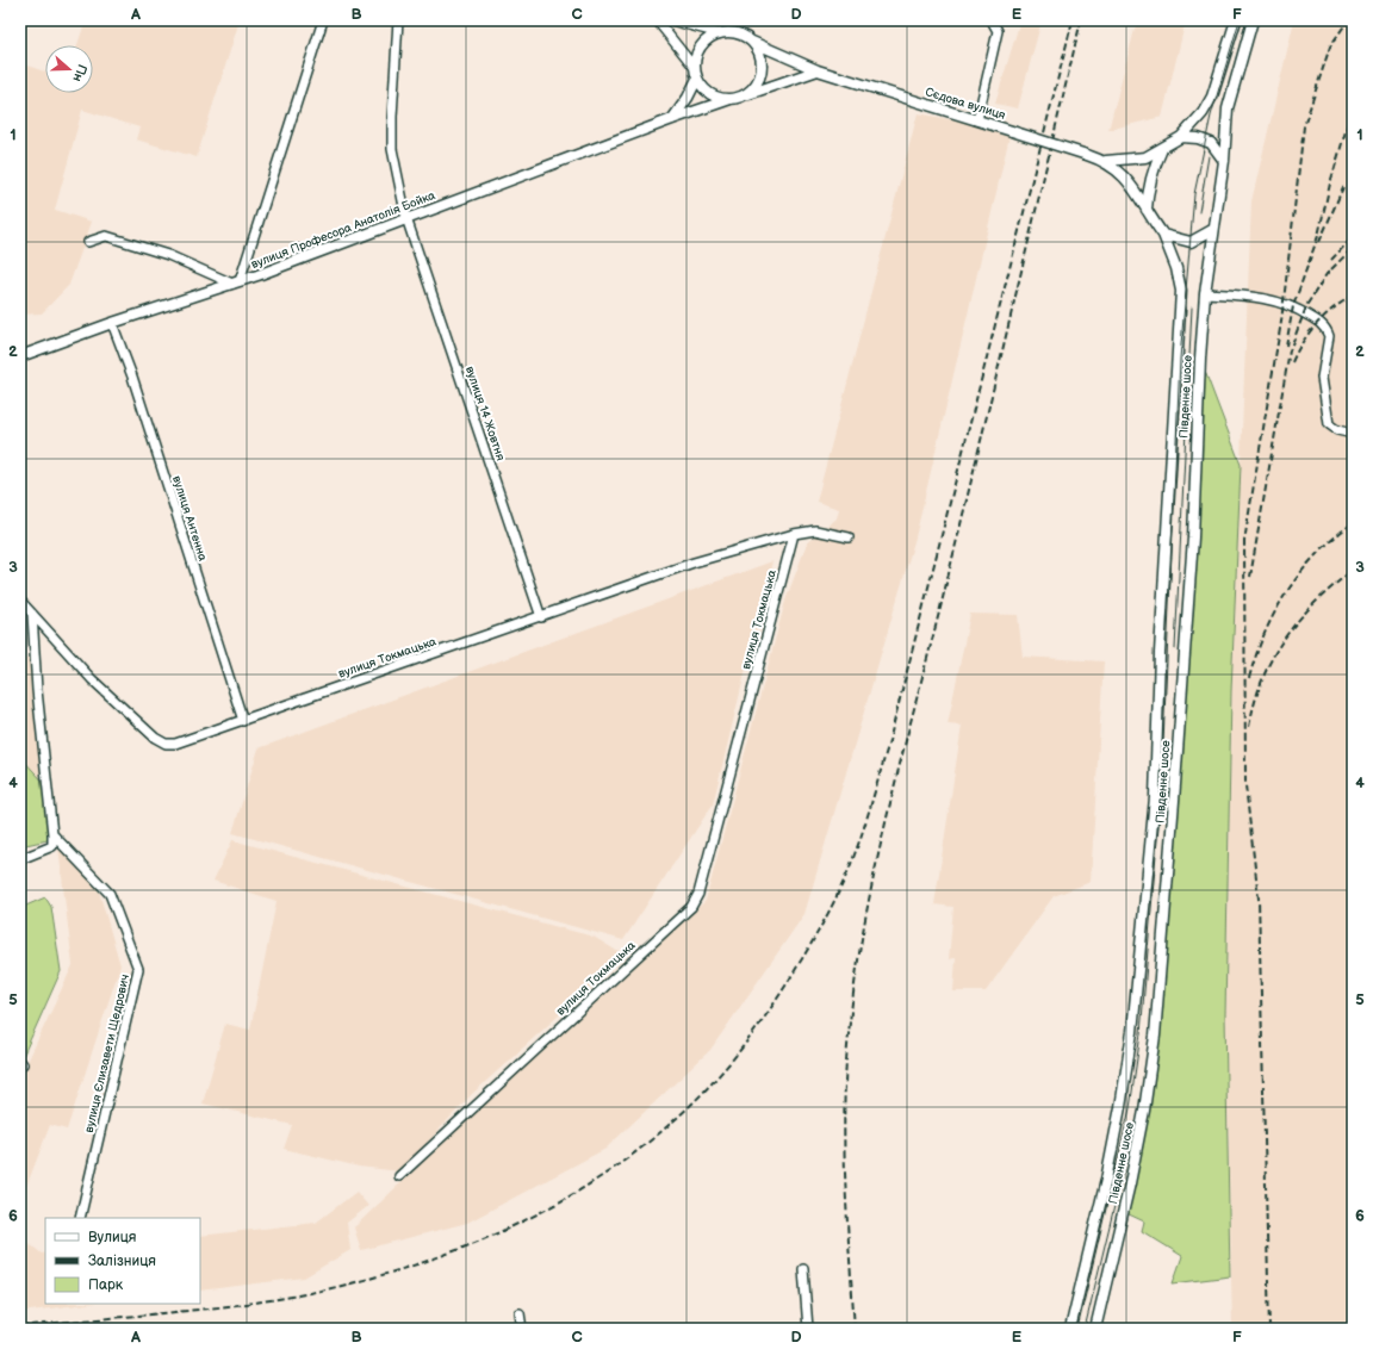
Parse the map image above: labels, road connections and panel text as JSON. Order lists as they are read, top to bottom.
{
  "streets": {
    "main road": ["Сєдова вулиця", "вулиця Професора Анатолія Бойка", "Південне шосе"],
    "street": [
      "вулиця 14 Жовтня",
      "вулиця Антенна",
      "вулиця Токмацька",
      "вулиця Єлизавети Щедрович"
    ]
  },
  "crossings": [
    ["Сєдова вулиця", "вулиця Професора Анатолія Бойка"],
    ["Сєдова вулиця", "Південне шосе"],
    ["вулиця Професора Анатолія Бойка", "вулиця 14 Жовтня"],
    ["вулиця Професора Анатолія Бойка", "вулиця Антенна"],
    ["вулиця 14 Жовтня", "вулиця Токмацька"],
    ["вулиця Антенна", "вулиця Токмацька"]
  ],
  "legend": ["Вулиця", "Залізниця", "Парк"],
  "north": "right",
  "grid": {
    "columns": [
      "A",
      "B",
      "C",
      "D",
      "E",
      "F"
    ],
    "rows": [
      "1",
      "2",
      "3",
      "4",
      "5",
      "6"
    ]
  }
}
